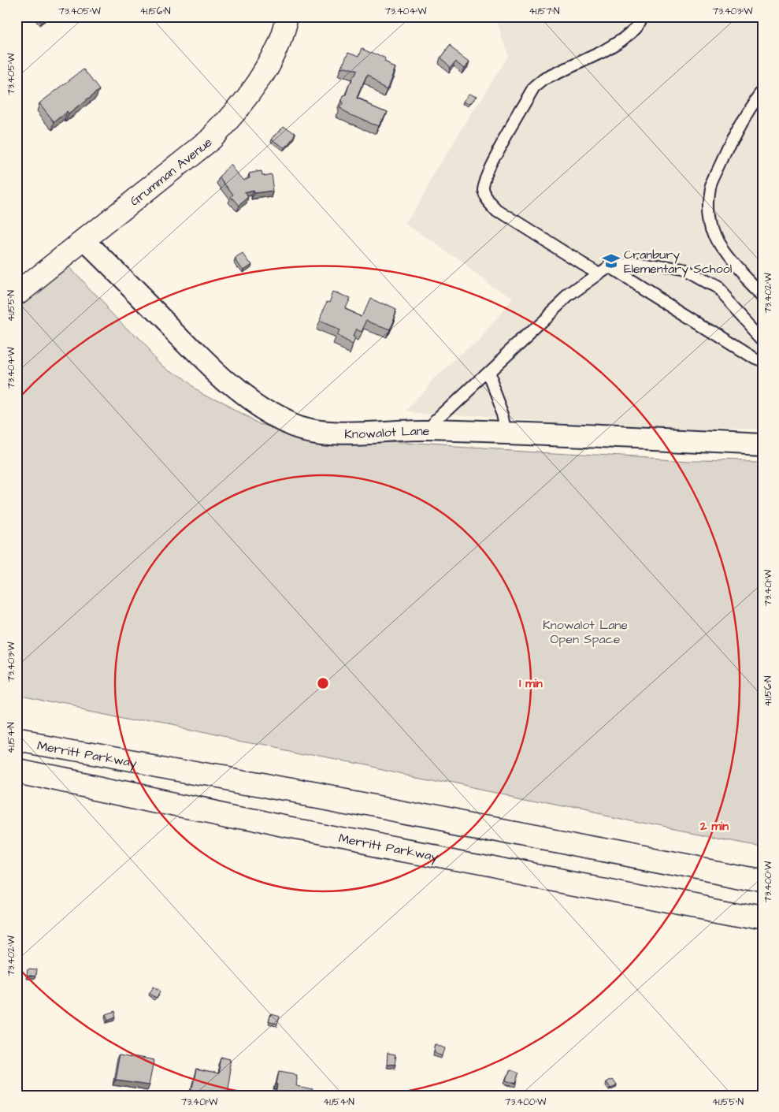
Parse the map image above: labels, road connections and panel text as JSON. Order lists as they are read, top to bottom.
{
  "streets": {
    "main road": ["Grumman Avenue", "Merritt Parkway"],
    "street": ["Knowalot Lane"]
  },
  "crossings": [
    ["Grumman Avenue", "Knowalot Lane"]
  ],
  "parks": ["Knowalot Lane Open Space"],
  "places": {
    "school or university": ["Cranbury Elementary School"]
  },
  "coordinates": [
    "73.405°W",
    "41.156°N",
    "73.404°W",
    "41.157°N",
    "73.403°W",
    "73.402°W",
    "41.155°N",
    "73.401°W",
    "41.154°N",
    "73.400°W"
  ],
  "rings": ["1 min", "2 min"]
}
